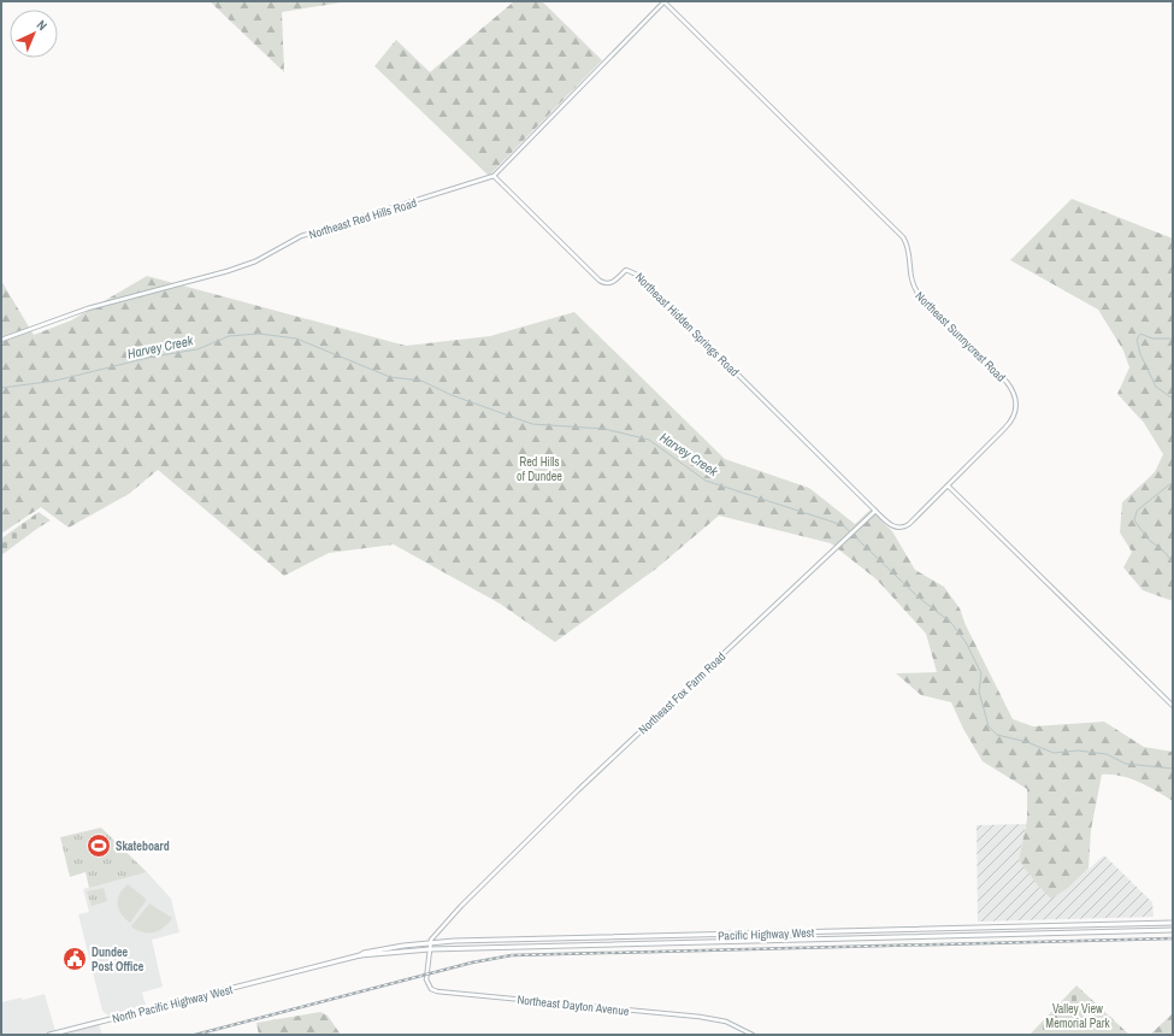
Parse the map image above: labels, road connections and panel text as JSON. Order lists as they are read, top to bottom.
{
  "streets": {
    "main road": ["Pacific Highway West", "North Pacific Highway West"],
    "street": [
      "Northeast Red Hills Road",
      "Northeast Hidden Springs Road",
      "Northeast Sunnycrest Road",
      "Northeast Fox Farm Road",
      "Northeast Dayton Avenue"
    ]
  },
  "crossings": [
    ["Northeast Red Hills Road", "Northeast Hidden Springs Road"],
    ["Northeast Red Hills Road", "Northeast Sunnycrest Road"],
    ["Northeast Hidden Springs Road", "Northeast Fox Farm Road"],
    ["Northeast Fox Farm Road", "Pacific Highway West"],
    ["Northeast Fox Farm Road", "Northeast Dayton Avenue"],
    ["Pacific Highway West", "North Pacific Highway West"],
    ["Pacific Highway West", "Northeast Dayton Avenue"]
  ],
  "water": ["Harvey Creek"],
  "parks": ["Red Hills of Dundee", "Valley View Memorial Park"],
  "places": {
    "sports": ["Skateboard"],
    "public building": ["Dundee Post Office"]
  },
  "north": "top right"
}
